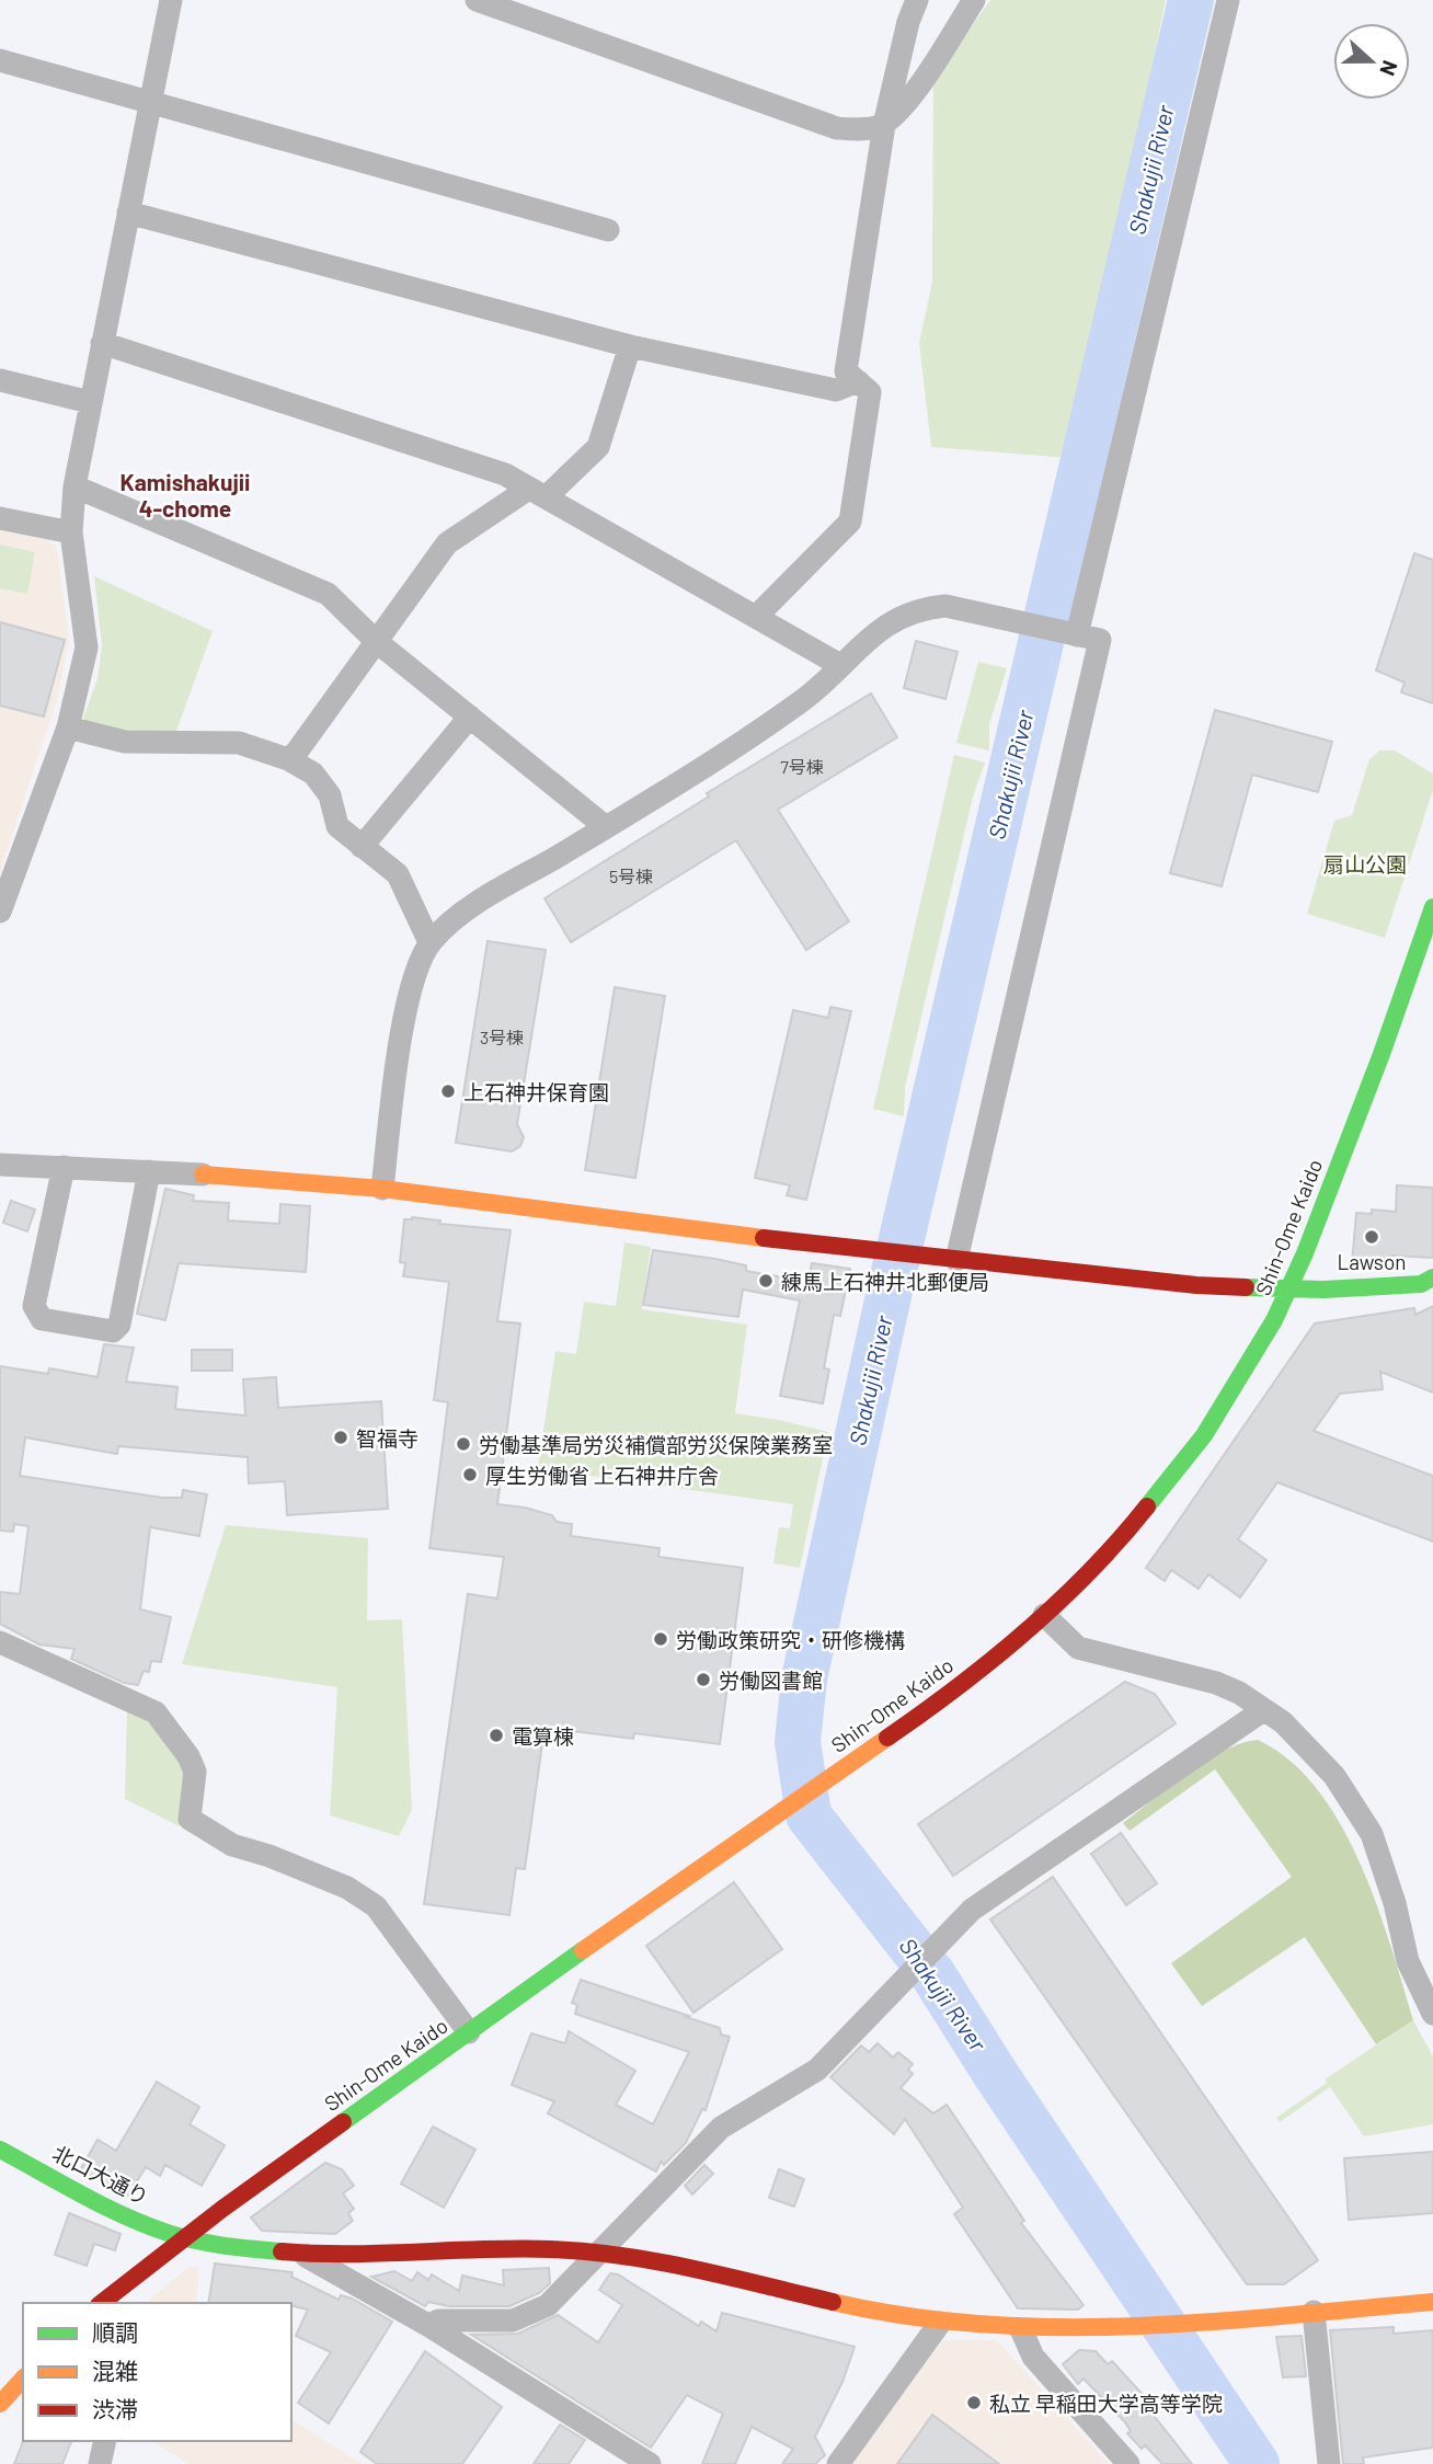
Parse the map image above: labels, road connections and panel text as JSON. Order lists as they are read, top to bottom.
{
  "streets": {
    "street": ["Shin-Ome Kaido", "北口大通り"]
  },
  "crossings": [
    ["Shin-Ome Kaido", "北口大通り"]
  ],
  "districts": ["Kamishakujii 4-chome"],
  "water": ["Shakujii River"],
  "parks": ["扇山公園"],
  "places": [
    "上石神井保育園",
    "Lawson",
    "練馬上石神井北郵便局",
    "智福寺",
    "労働基準局労災補償部労災保険業務室",
    "厚生労働省 上石神井庁舎",
    "労働政策研究・研修機構",
    "労働図書館",
    "電算棟",
    "私立 早稲田大学高等学院"
  ],
  "house_numbers": ["7号棟", "5号棟", "3号棟"],
  "legend": ["順調", "混雑", "渋滞"],
  "north": "right"
}
